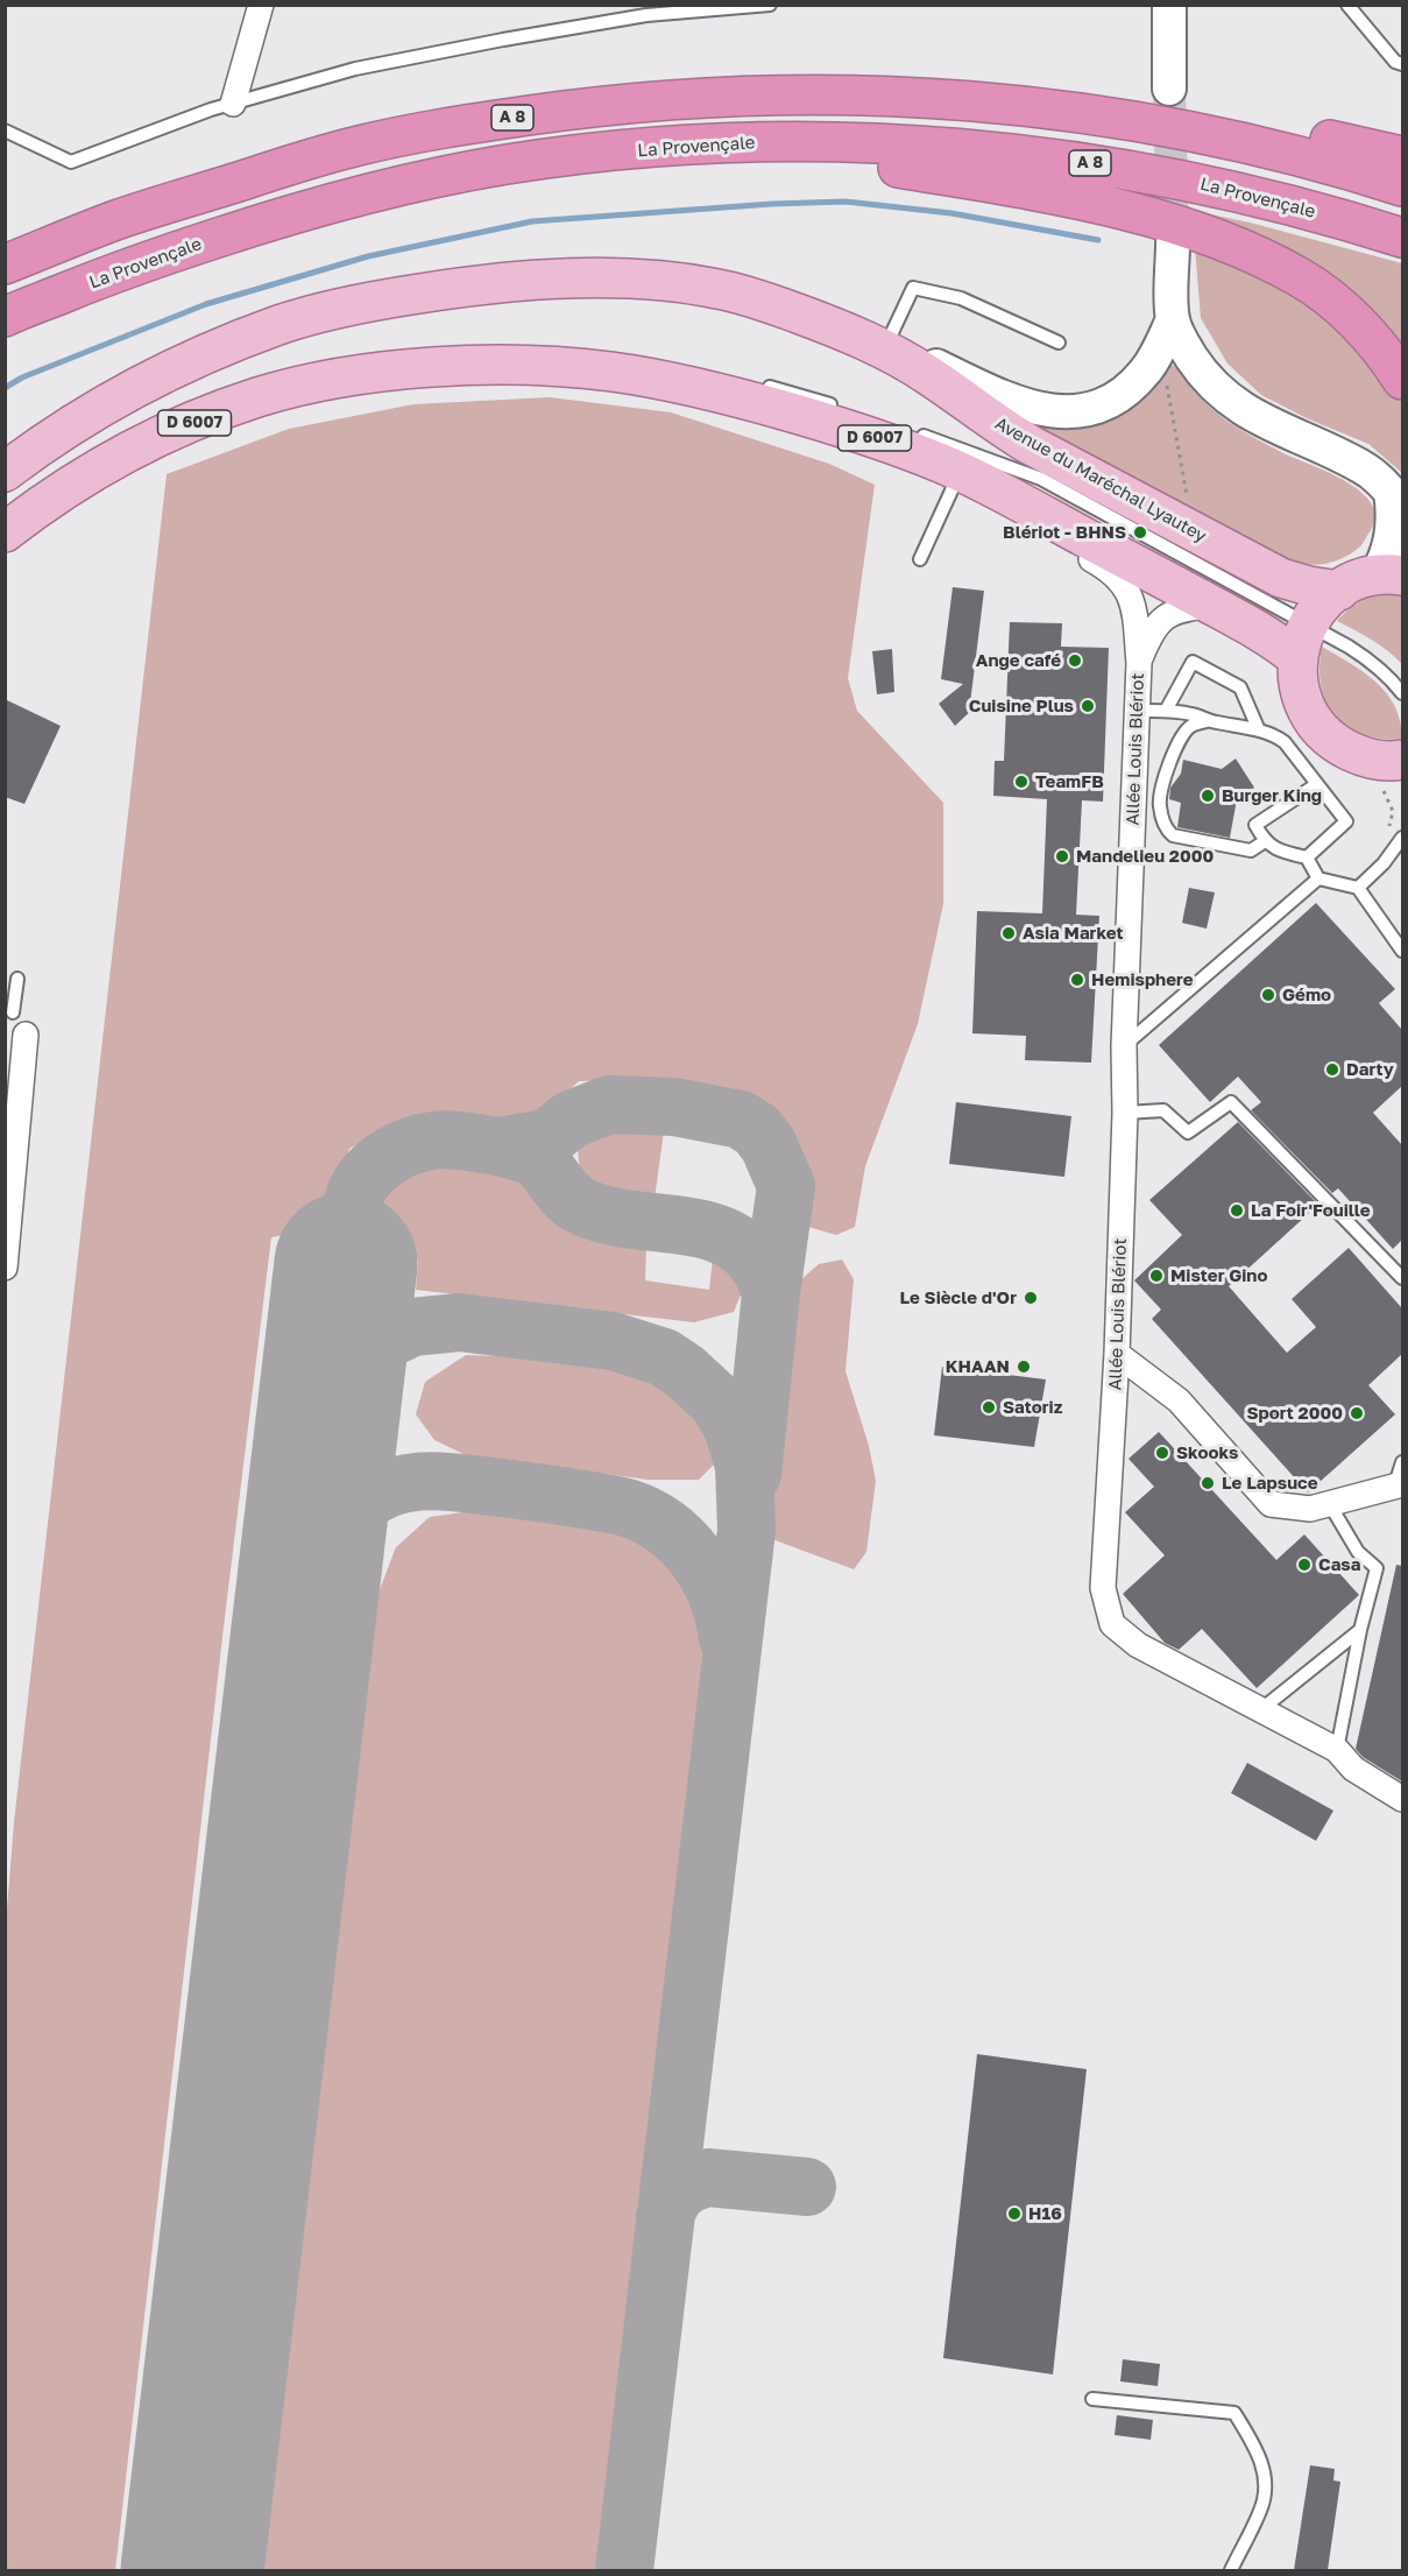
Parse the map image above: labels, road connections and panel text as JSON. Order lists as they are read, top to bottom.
{
  "streets": {
    "highway": ["A 8", "La Provençale"],
    "main road": ["D 6007", "Avenue du Maréchal Lyautey"],
    "street": ["Allée Louis Blériot"]
  },
  "places": [
    "Blériot - BHNS",
    "Ange café",
    "Cuisine Plus",
    "TeamFB",
    "Burger King",
    "Mandelieu 2000",
    "Asia Market",
    "Hemisphere",
    "Gémo",
    "Darty",
    "La Foir'Fouille",
    "Mister Gino",
    "Le Siècle d'Or",
    "KHAAN",
    "Satoriz",
    "Sport 2000",
    "Skooks",
    "Le Lapsuce",
    "Casa",
    "H16"
  ]
}
